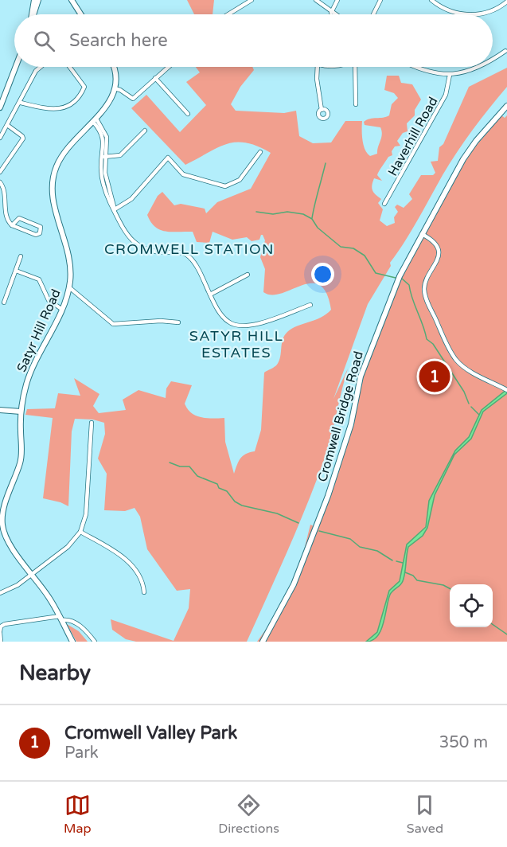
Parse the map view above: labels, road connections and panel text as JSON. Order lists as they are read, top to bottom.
{
  "streets": {
    "street": ["Haverhill Road", "Satyr Hill Road", "Cromwell Bridge Road"]
  },
  "districts": ["CROMWELL STATION", "SATYR HILL ESTATES"],
  "page": {
    "search": "Search here",
    "pins": "1",
    "heading": "Nearby",
    "list": [
      {
        "mark": "1",
        "name": "Cromwell Valley Park",
        "note": "Park",
        "value": "350 m"
      }
    ],
    "nav": ["Map", "Directions", "Saved"]
  }
}
